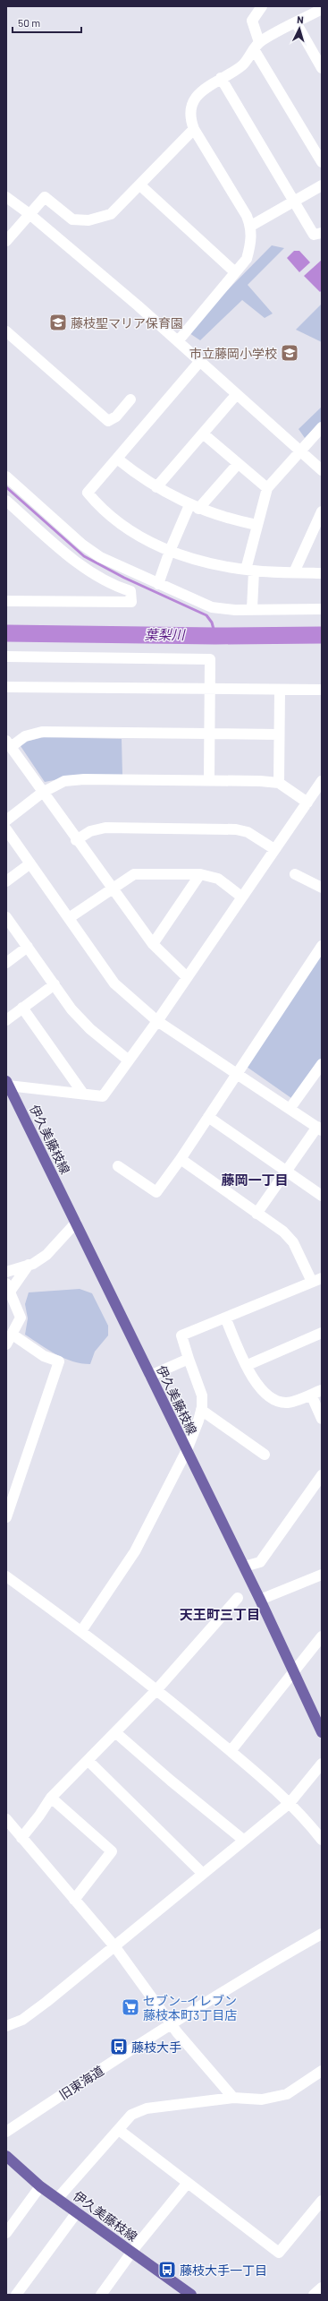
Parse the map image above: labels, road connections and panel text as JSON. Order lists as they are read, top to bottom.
{
  "streets": {
    "main road": ["伊久美藤枝線"],
    "street": ["旧東海道"]
  },
  "districts": ["藤岡一丁目", "天王町三丁目"],
  "water": ["葉梨川"],
  "places": {
    "school or university": ["藤枝聖マリア保育園", "市立藤岡小学校"],
    "supermarket": ["セブン−イレブン 藤枝本町3丁目店"],
    "bus stop": ["藤枝大手", "藤枝大手一丁目"]
  },
  "scale_bar": "50 m",
  "north": "top"
}
